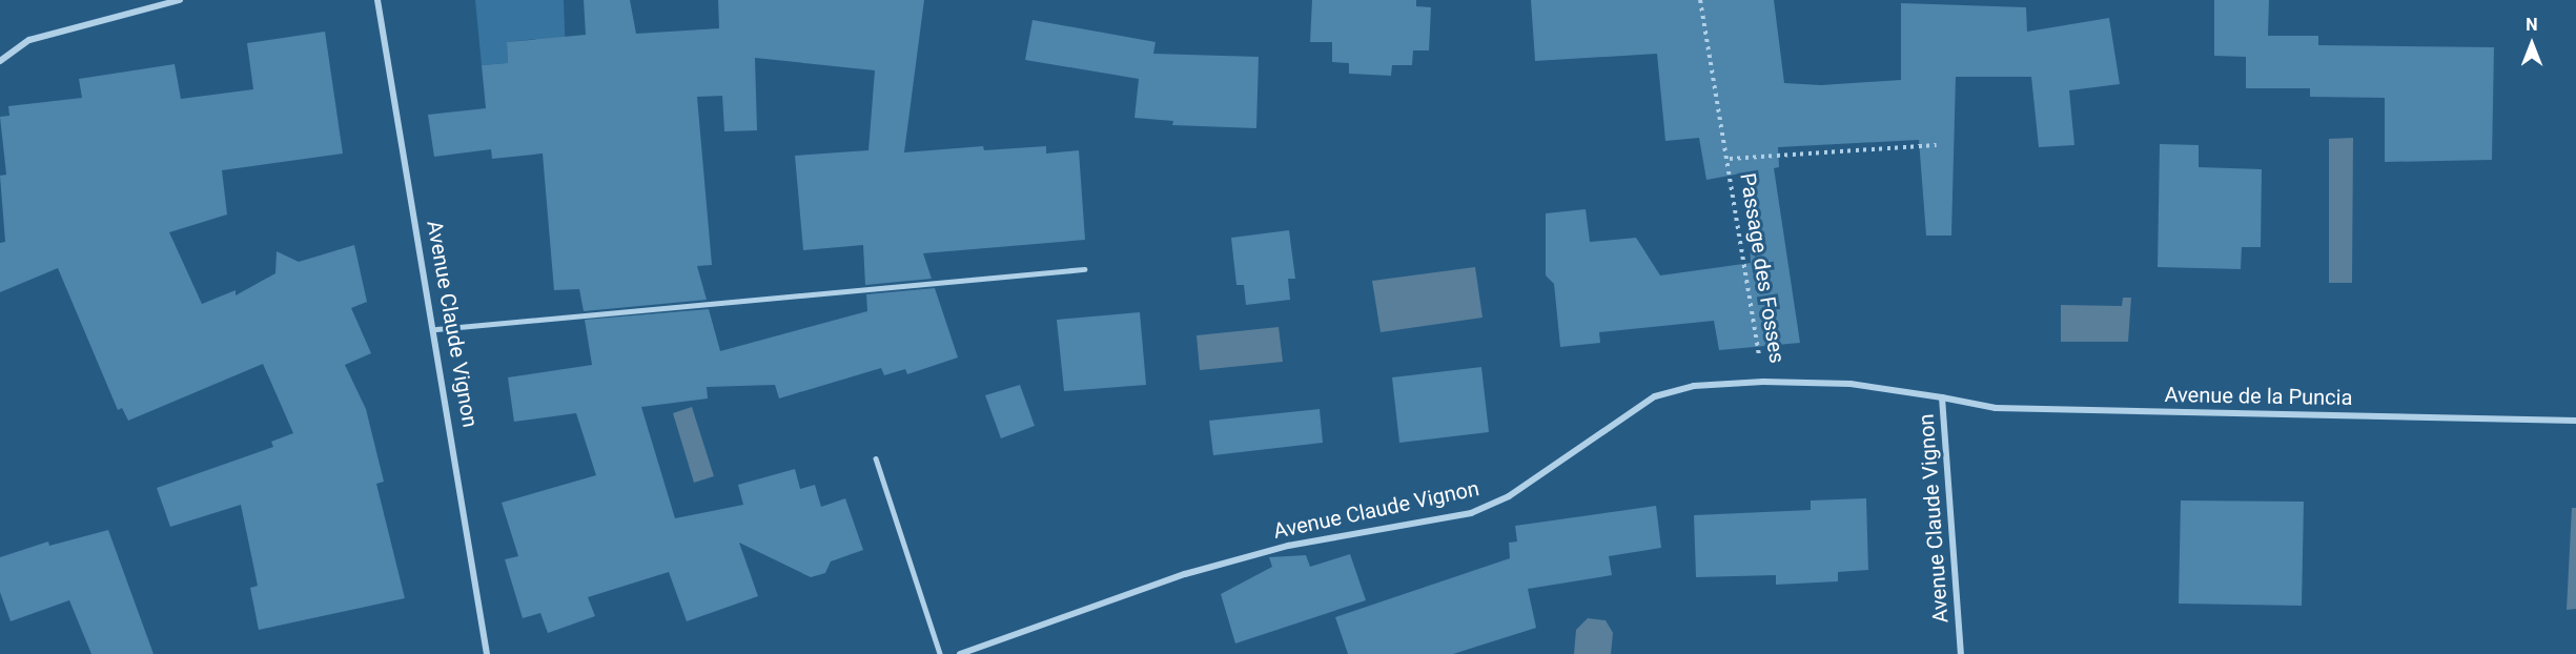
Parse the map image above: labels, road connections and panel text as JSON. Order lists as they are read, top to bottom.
{
  "streets": {
    "street": ["Avenue Claude Vignon", "Avenue de la Puncia"],
    "path": ["Passage des Fosses"]
  },
  "crossings": [
    ["Passage des Fosses", "Avenue Claude Vignon"],
    ["Avenue Claude Vignon", "Avenue de la Puncia"]
  ],
  "north": "top"
}
